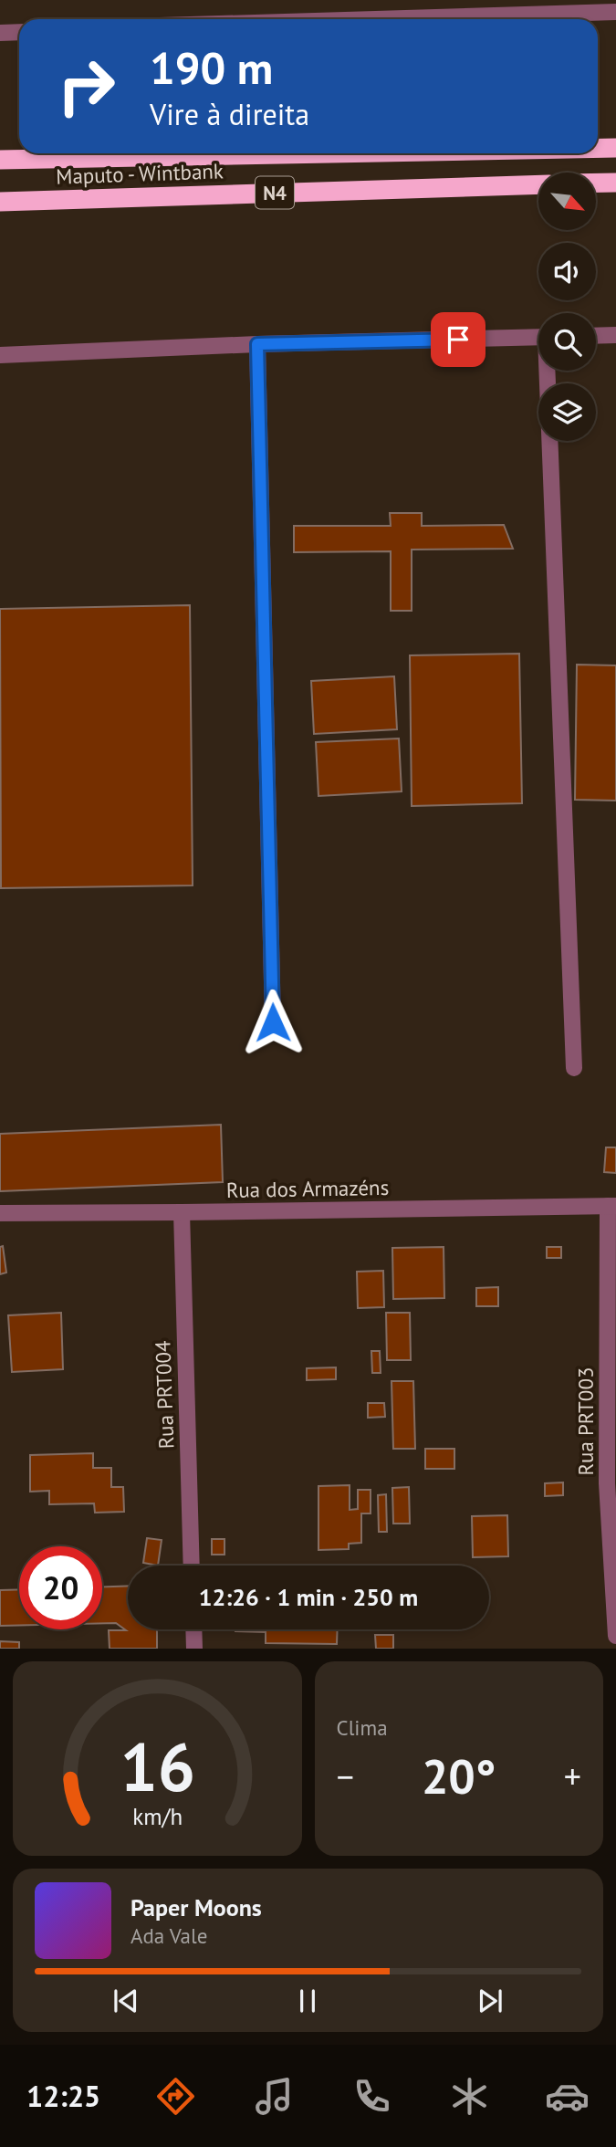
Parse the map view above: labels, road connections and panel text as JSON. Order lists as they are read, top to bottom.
{
  "streets": {
    "highway": ["Maputo - Wintbank", "N4"],
    "street": ["Rua dos Armazéns", "Rua PRT004", "Rua PRT003"]
  },
  "crossings": [
    ["Rua dos Armazéns", "Rua PRT004"],
    ["Rua dos Armazéns", "Rua PRT003"]
  ],
  "north": "bottom right",
  "page": {
    "turn": ["190 m", "Vire à direita"],
    "limit": "20",
    "trip": "12:26 · 1 min · 250 m",
    "tile": "Clima",
    "heat": ["−", "20°", "+"],
    "song": ["Paper Moons", "Ada Vale"],
    "tabs": "12:25",
    "gauge": ["16", "km/h"]
  }
}
